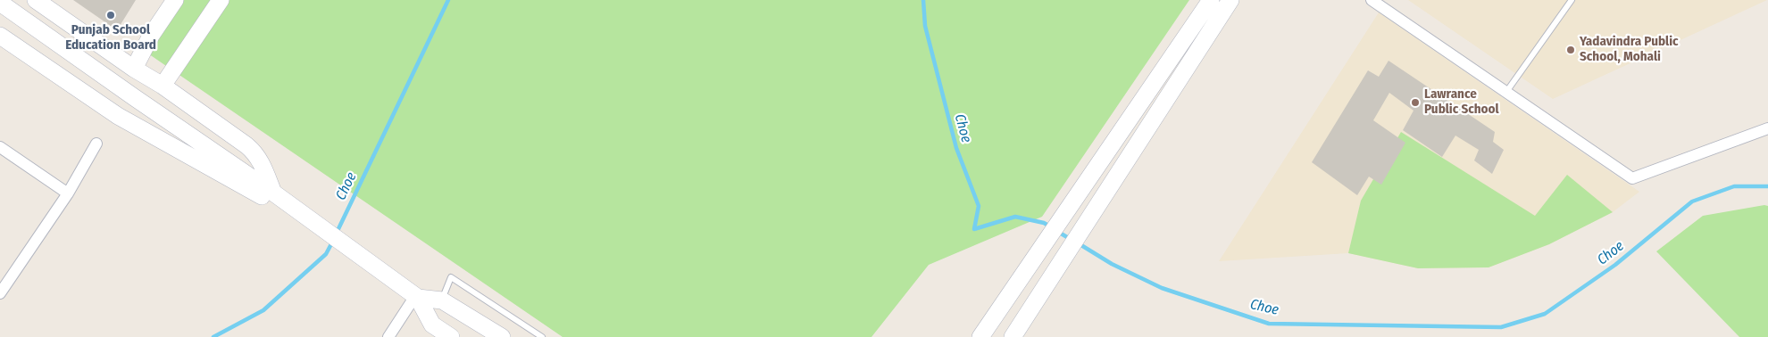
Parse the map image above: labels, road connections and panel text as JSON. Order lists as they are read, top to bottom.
{
  "water": ["Choe"],
  "places": ["Punjab School Education Board", "Yadavindra Public School, Mohali", "Lawrance Public School"]
}
